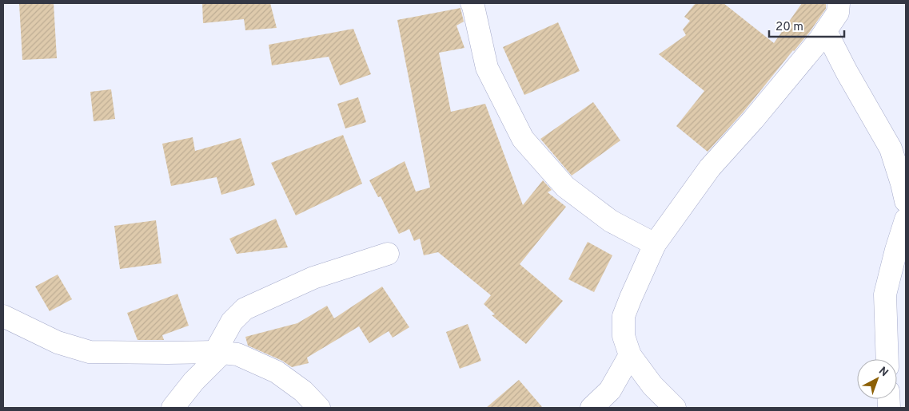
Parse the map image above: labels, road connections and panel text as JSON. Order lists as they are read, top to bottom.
{
  "scale_bar": "20 m",
  "north": "top right"
}
